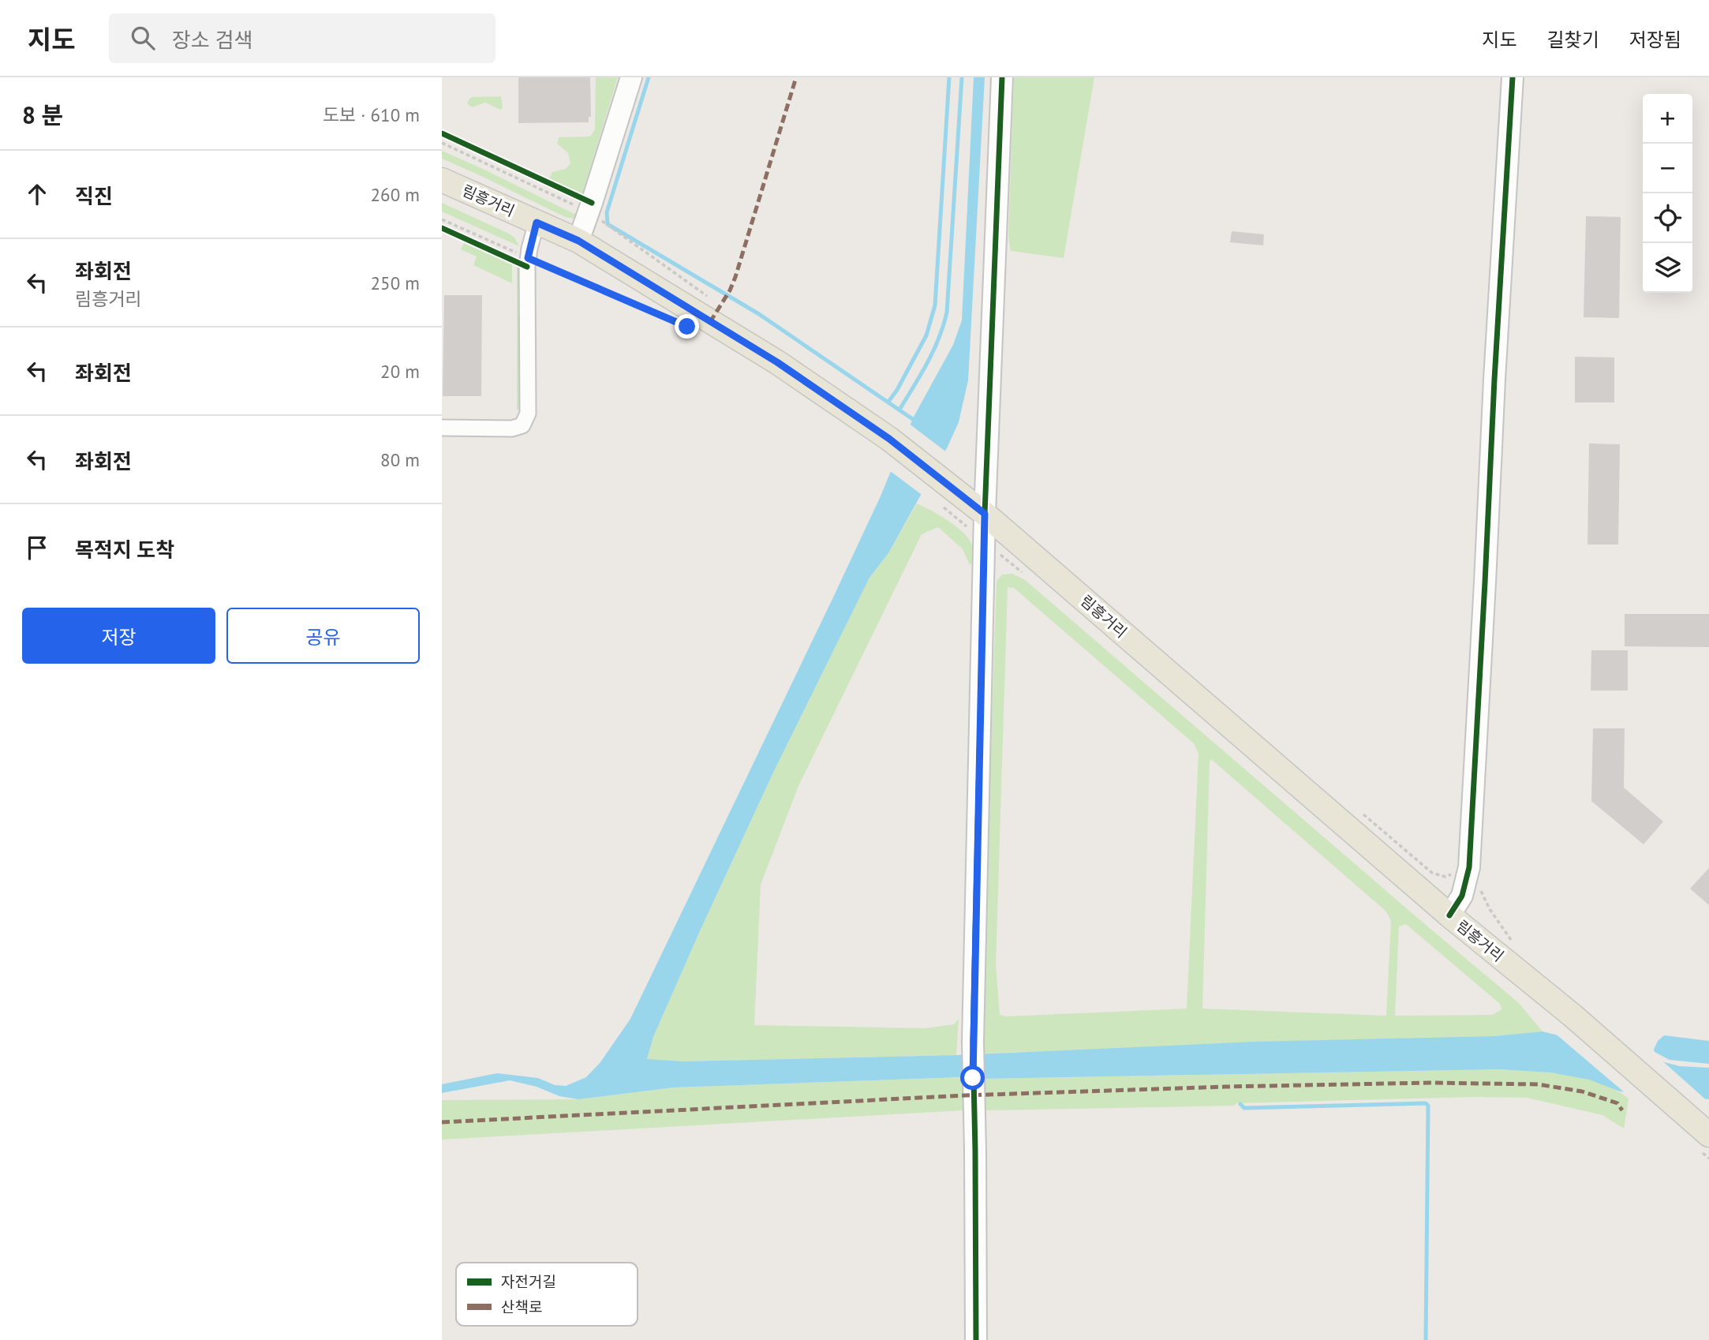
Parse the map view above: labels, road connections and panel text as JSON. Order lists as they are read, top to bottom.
{
  "streets": {
    "main road": ["림흥거리"]
  },
  "legend": ["자전거길", "산책로"],
  "page": {
    "header": "지도",
    "search": "장소 검색",
    "nav": ["지도", "길찾기", "저장됨"],
    "heading": ["8 분", "도보 · 610 m"],
    "map_buttons": ["+", "−"],
    "list": [
      ["직진", "260 m"],
      ["좌회전", "림흥거리", "250 m"],
      ["좌회전", "20 m"],
      ["좌회전", "80 m"],
      "목적지 도착"
    ],
    "buttons": ["저장", "공유"]
  }
}
